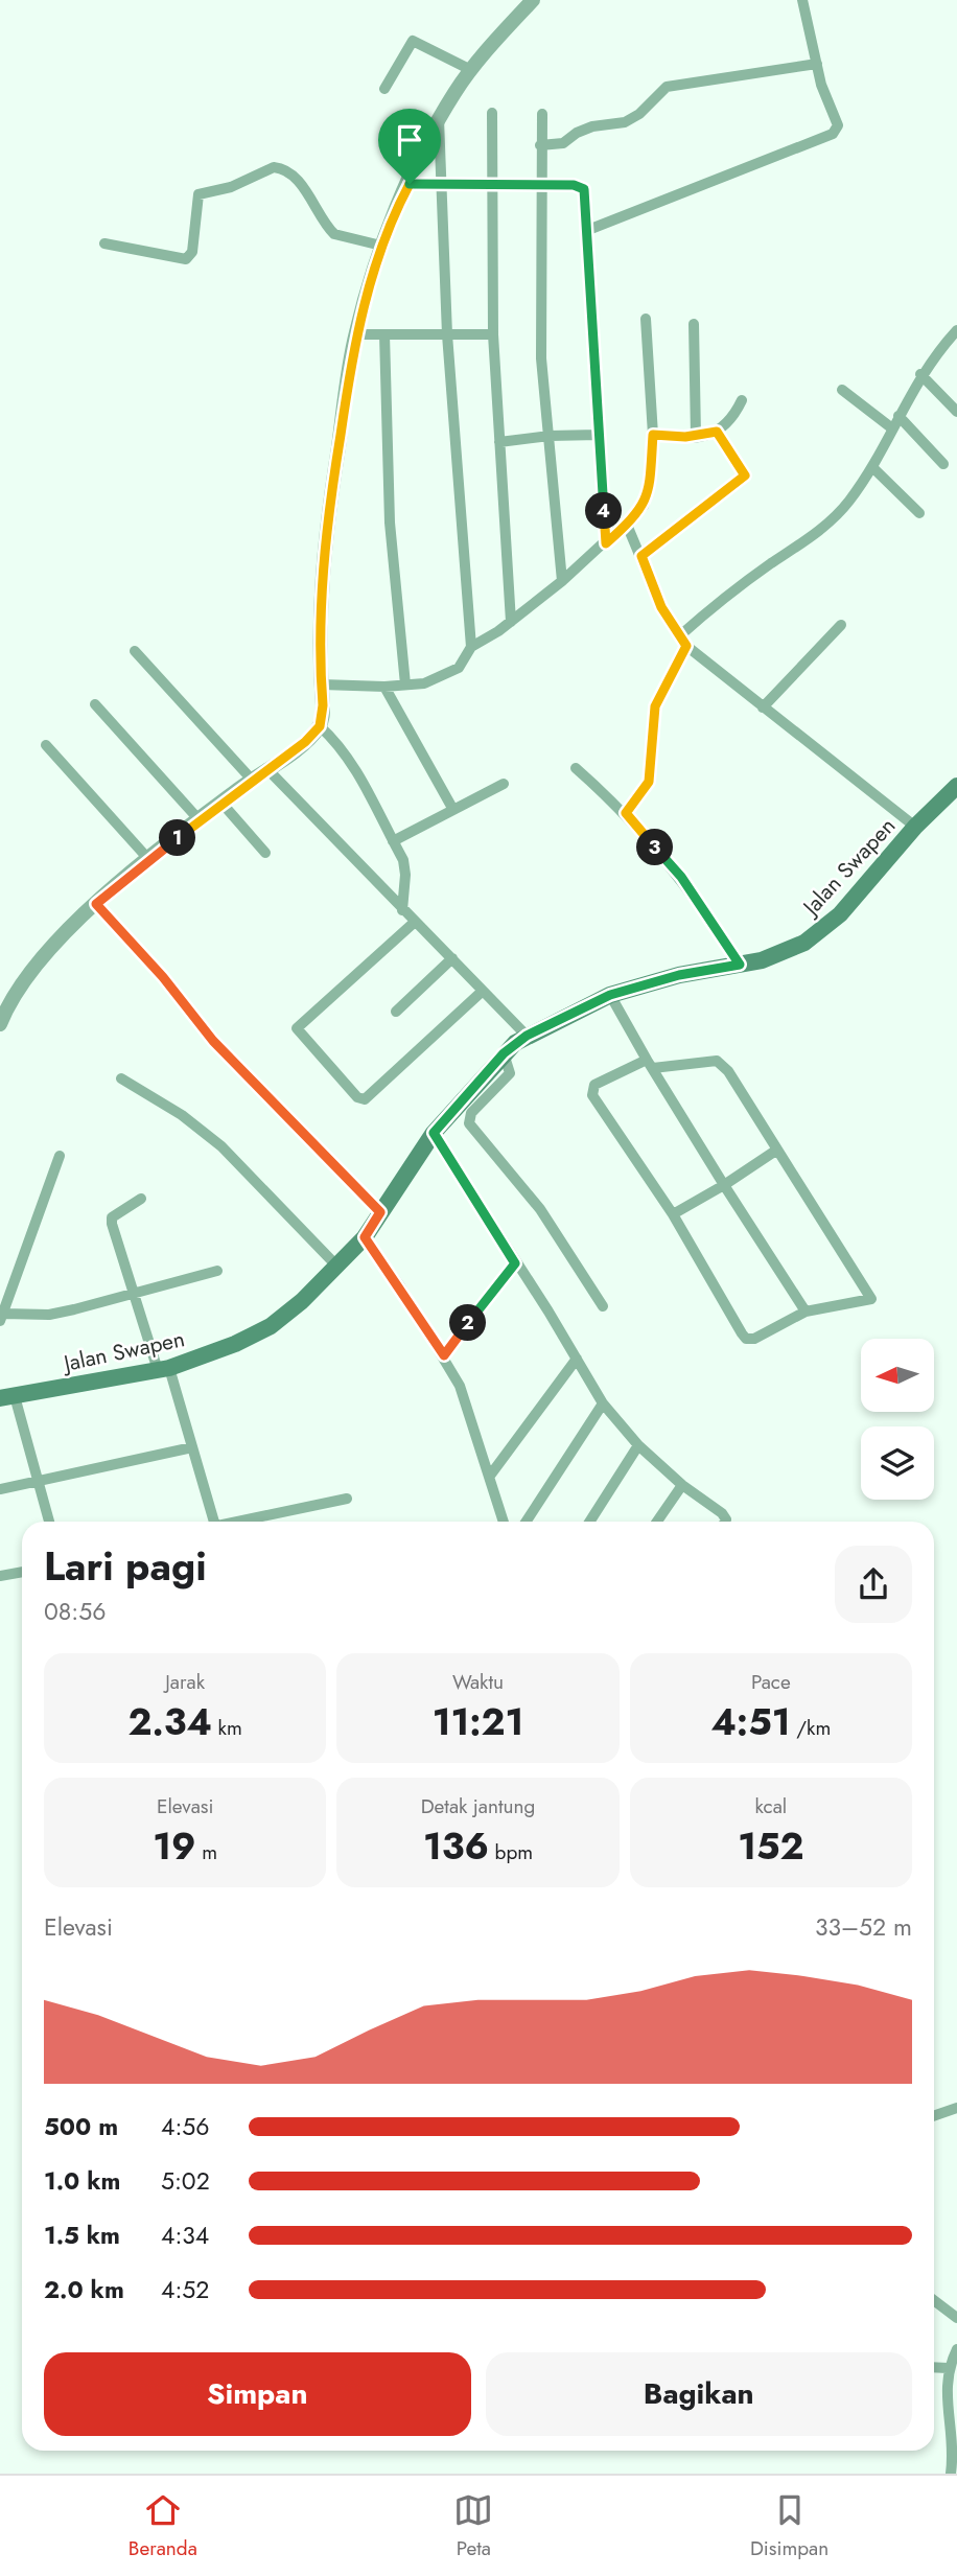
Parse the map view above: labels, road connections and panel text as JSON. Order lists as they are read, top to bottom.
{
  "streets": {
    "main road": ["Jalan Swapen"]
  },
  "north": "left",
  "page": {
    "pins": [
      "4",
      "1",
      "3",
      "2"
    ],
    "heading": ["Lari pagi", "08:56"],
    "stats": [
      ["Jarak", "2.34 km"],
      ["Waktu", "11:21"],
      ["Pace", "4:51 /km"],
      ["Elevasi", "19 m"],
      ["Detak jantung", "136 bpm"],
      ["kcal", "152"]
    ],
    "chart": ["Elevasi", "33–52 m"],
    "list": [
      {
        "name": "500 m",
        "note": "4:56"
      },
      {
        "name": "1.0 km",
        "note": "5:02"
      },
      {
        "name": "1.5 km",
        "note": "4:34"
      },
      {
        "name": "2.0 km",
        "note": "4:52"
      }
    ],
    "buttons": ["Simpan", "Bagikan"],
    "tabs": ["Beranda", "Peta", "Disimpan"]
  }
}
